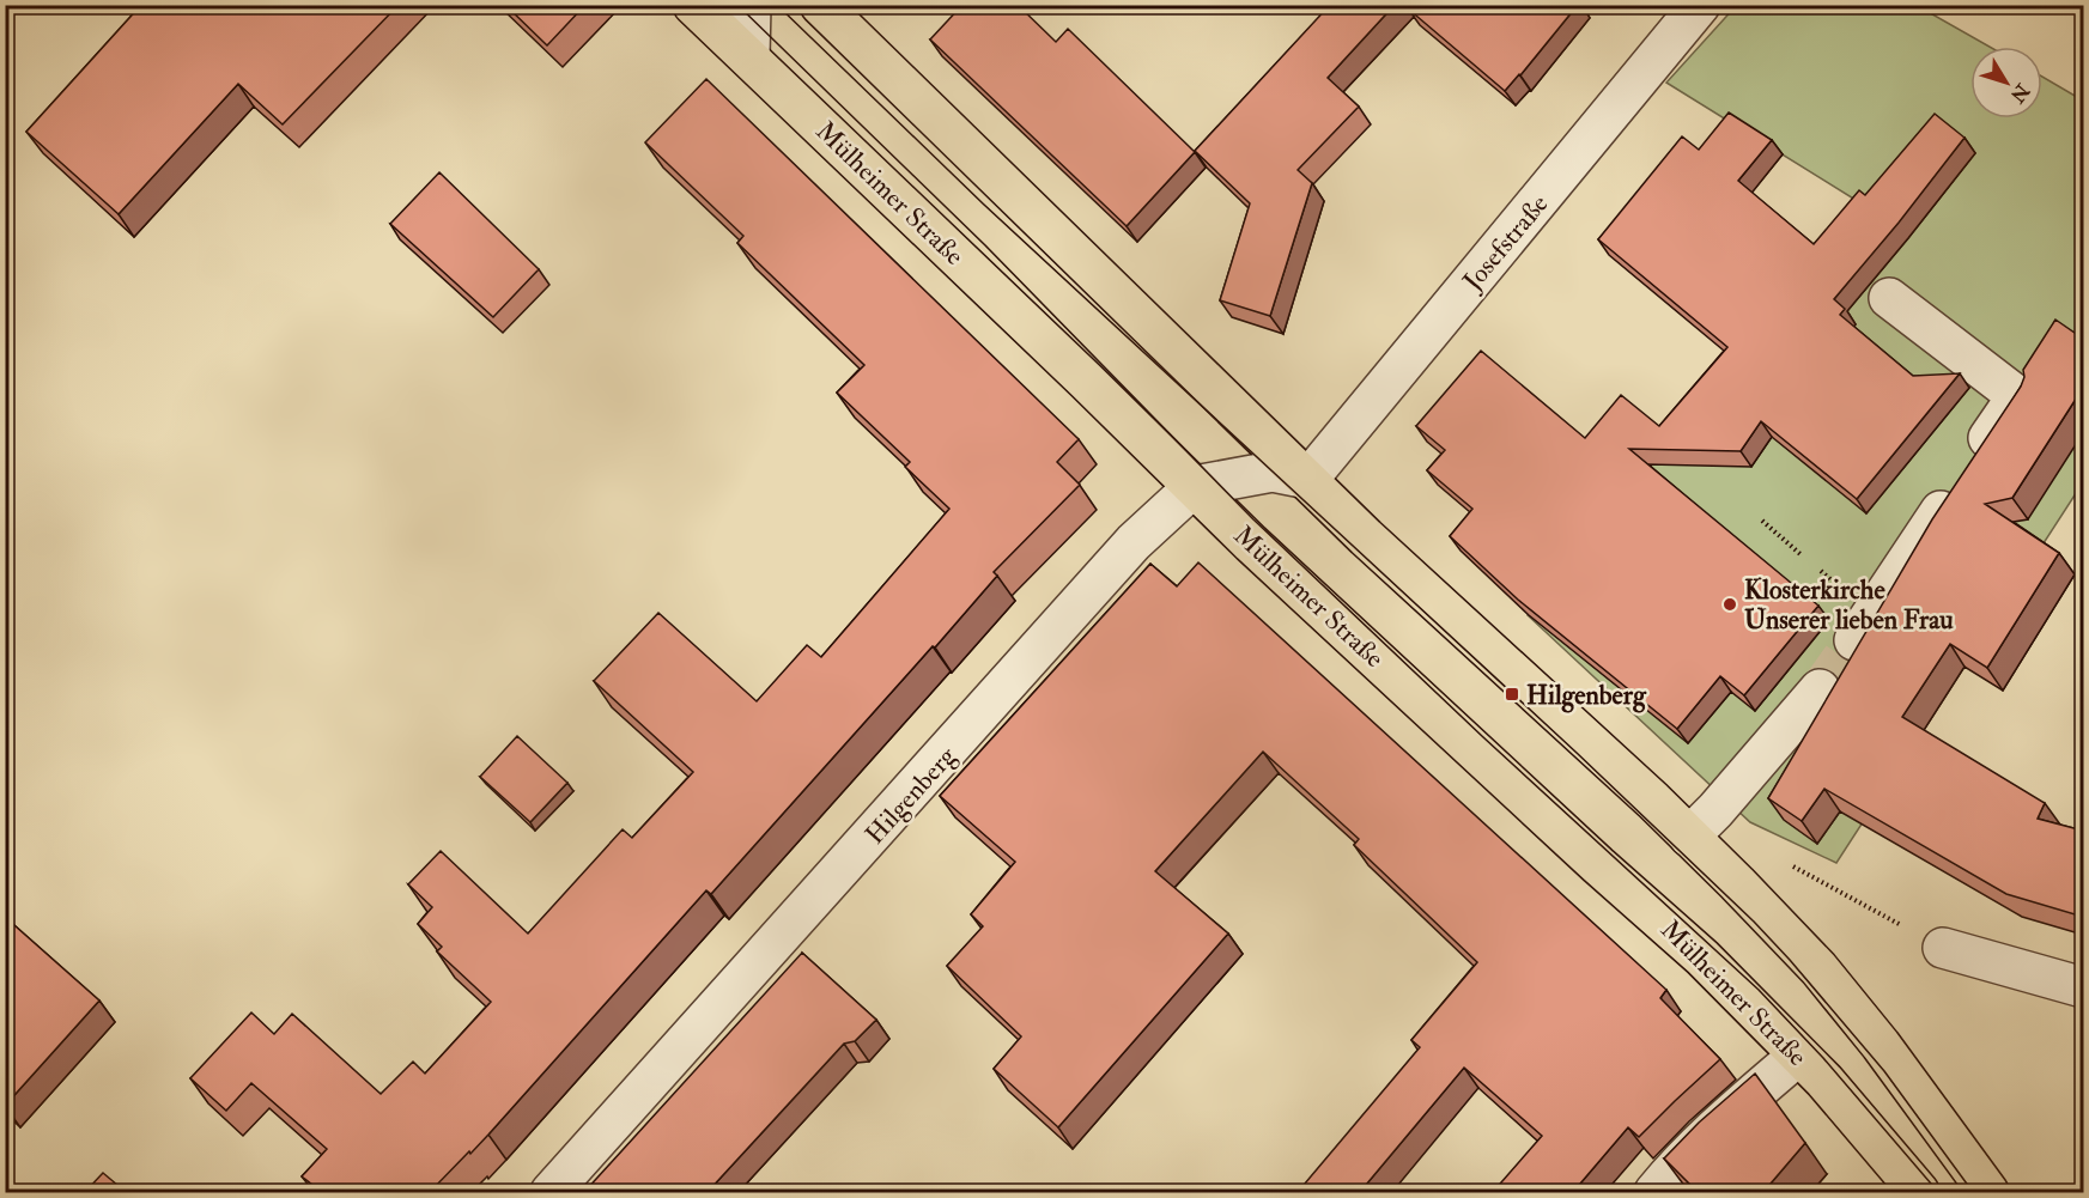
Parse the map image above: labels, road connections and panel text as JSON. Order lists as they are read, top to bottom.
{
  "streets": {
    "main road": ["Mülheimer Straße"],
    "street": ["Josefstraße", "Hilgenberg"]
  },
  "crossings": [
    ["Mülheimer Straße", "Hilgenberg"]
  ],
  "places": {
    "other": ["Klosterkirche Unserer lieben Frau"],
    "transit": ["Hilgenberg"]
  },
  "north": "bottom right"
}
